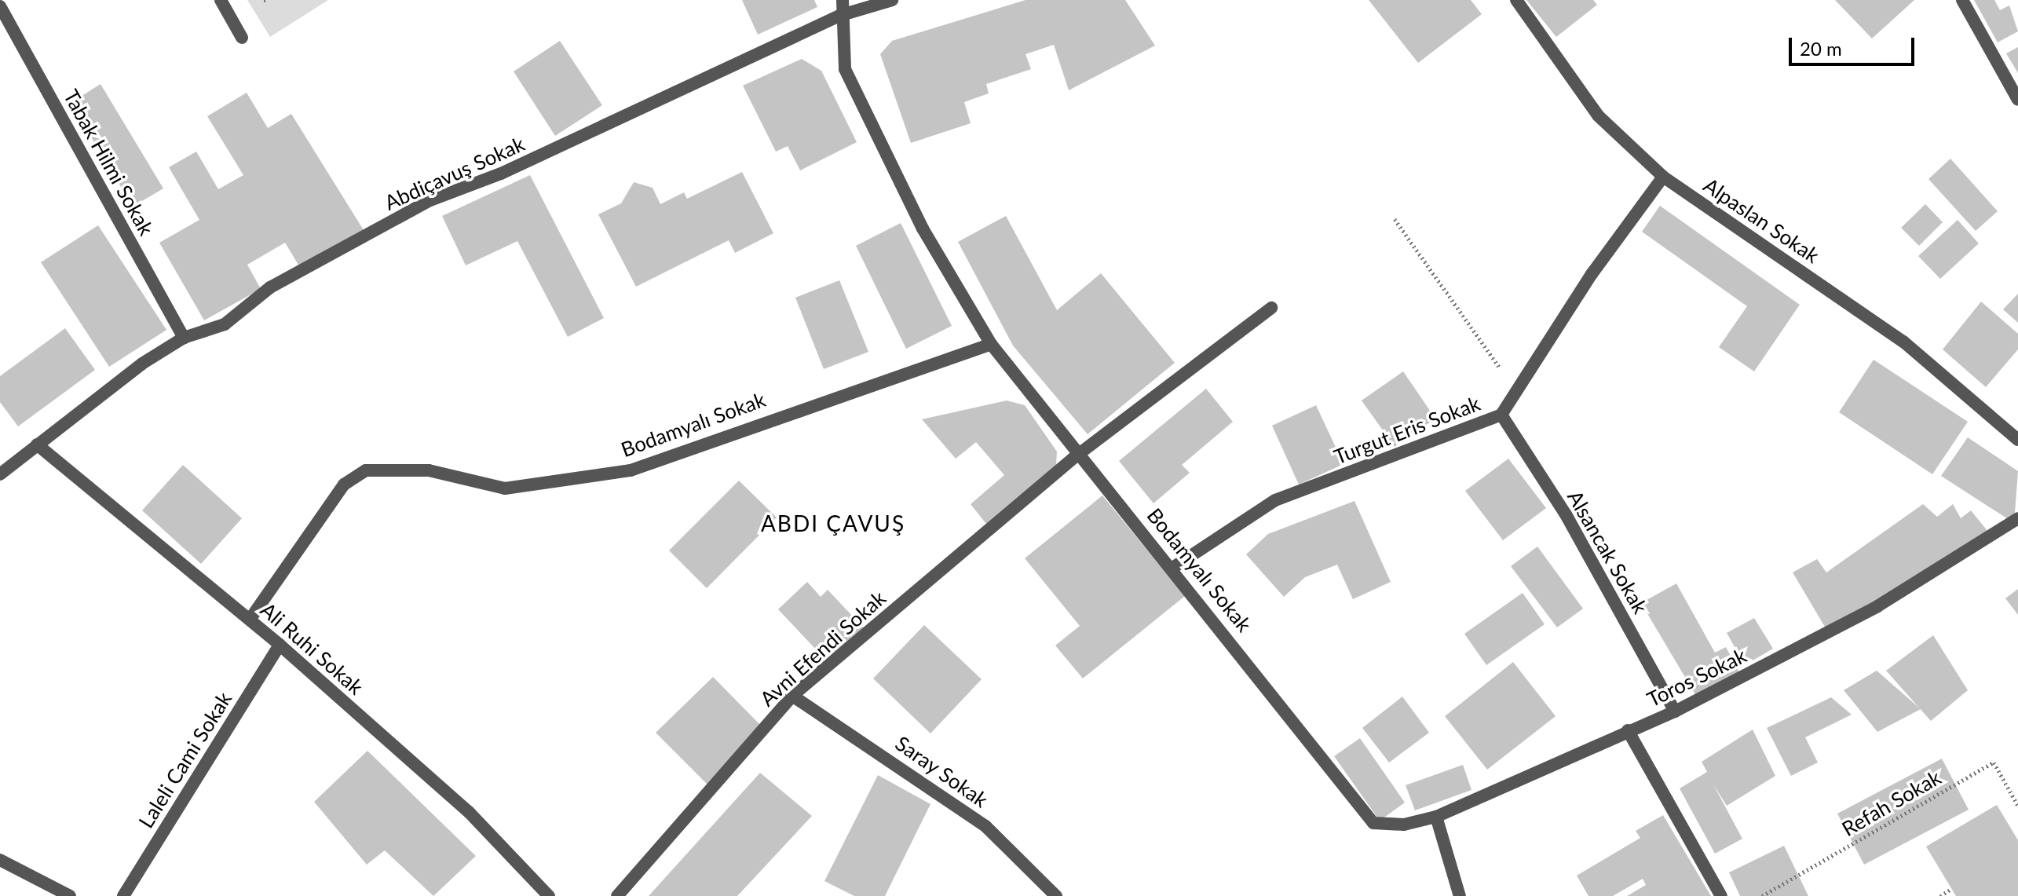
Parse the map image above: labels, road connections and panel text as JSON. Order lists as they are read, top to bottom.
{
  "streets": {
    "street": [
      "Tabak Hilmi Sokak",
      "Abdiçavuş Sokak",
      "Alpaslan Sokak",
      "Bodamyalı Sokak",
      "Turgut Eris Sokak",
      "Alsancak Sokak",
      "Ali Ruhi Sokak",
      "Avni Efendi Sokak",
      "Toros Sokak",
      "Laleli Cami Sokak",
      "Saray Sokak"
    ],
    "path": ["Refah Sokak"]
  },
  "crossings": [
    ["Tabak Hilmi Sokak", "Abdiçavuş Sokak"],
    ["Abdiçavuş Sokak", "Bodamyalı Sokak"],
    ["Abdiçavuş Sokak", "Ali Ruhi Sokak"],
    ["Alpaslan Sokak", "Turgut Eris Sokak"],
    ["Bodamyalı Sokak", "Turgut Eris Sokak"],
    ["Bodamyalı Sokak", "Ali Ruhi Sokak"],
    ["Bodamyalı Sokak", "Avni Efendi Sokak"],
    ["Bodamyalı Sokak", "Toros Sokak"],
    ["Turgut Eris Sokak", "Alsancak Sokak"],
    ["Alsancak Sokak", "Toros Sokak"],
    ["Ali Ruhi Sokak", "Laleli Cami Sokak"],
    ["Avni Efendi Sokak", "Saray Sokak"]
  ],
  "districts": ["ABDI ÇAVUŞ"],
  "scale_bar": "20 m"
}
